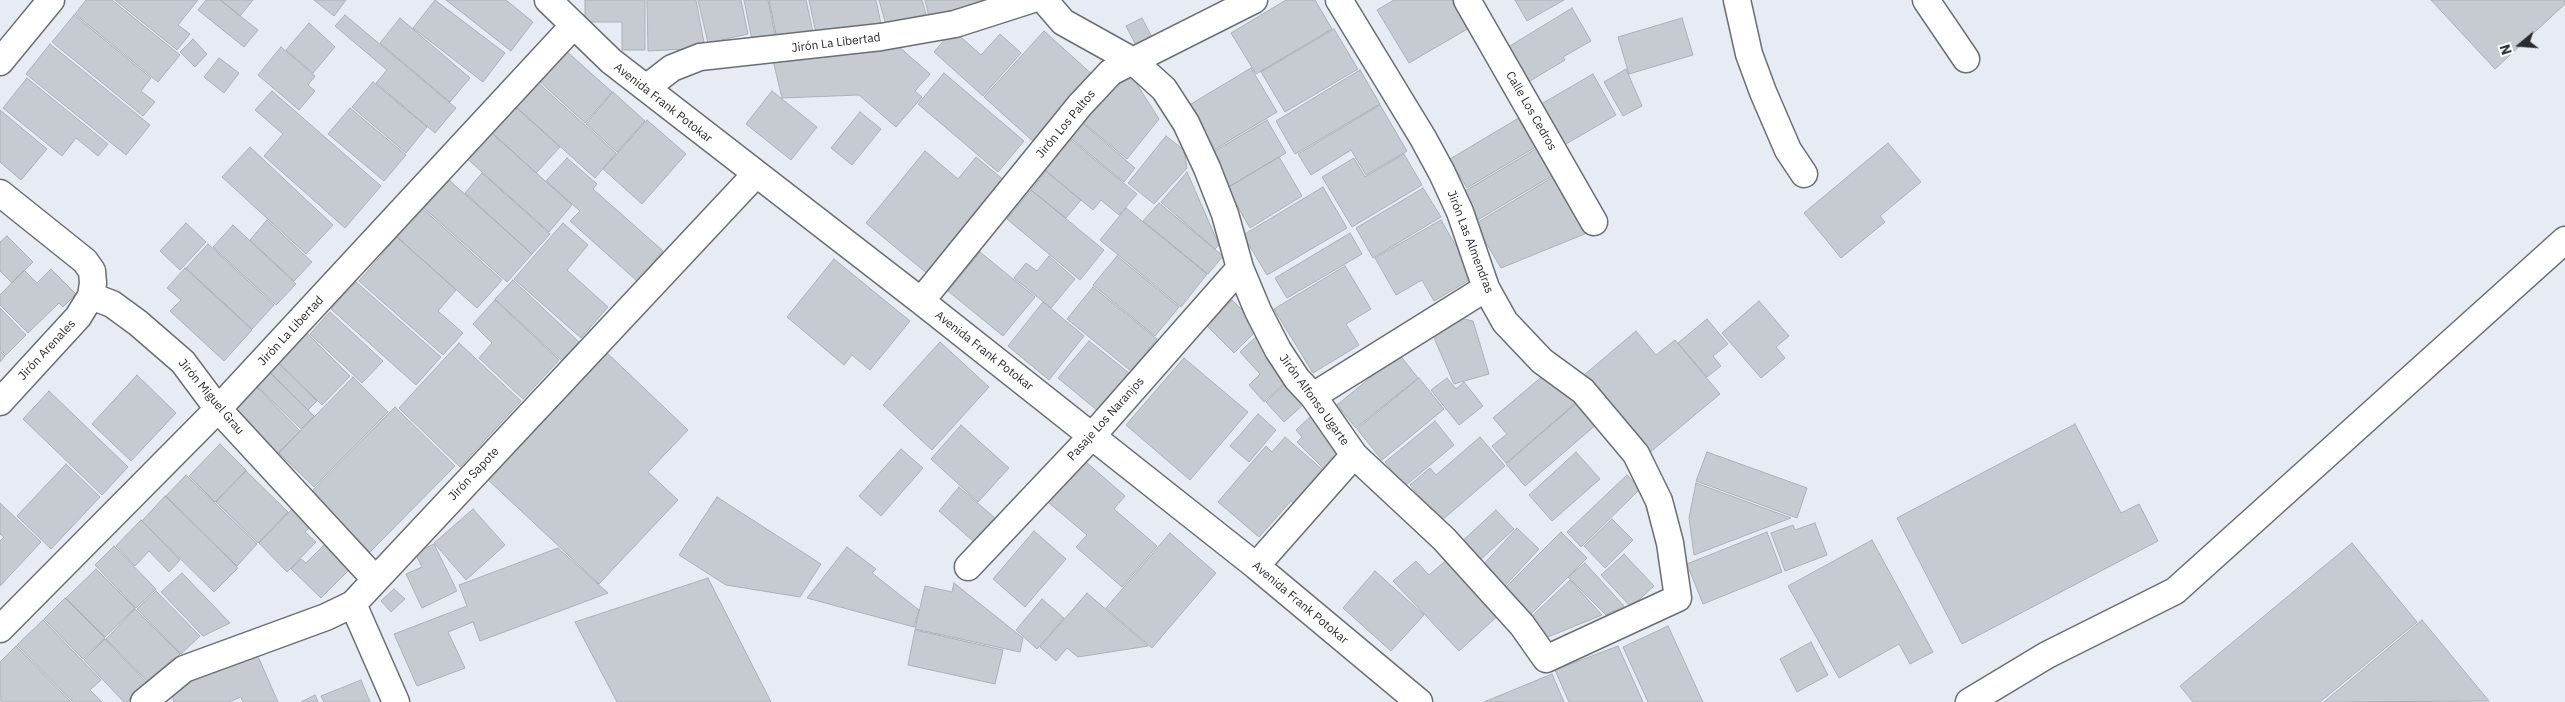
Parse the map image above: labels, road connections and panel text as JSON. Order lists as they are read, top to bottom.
{
  "streets": {
    "street": [
      "Jirón La Libertad",
      "Avenida Frank Potokar",
      "Calle Los Cedros",
      "Jirón Los Paltos",
      "Jirón Las Almendras",
      "Jirón Arenales",
      "Jirón Miguel Grau",
      "Jirón Alfonso Ugarte",
      "Pasaje Los Naranjos",
      "Jirón Sapote"
    ]
  },
  "crossings": [
    ["Jirón La Libertad", "Avenida Frank Potokar"],
    ["Jirón La Libertad", "Jirón Miguel Grau"],
    ["Avenida Frank Potokar", "Jirón Los Paltos"],
    ["Avenida Frank Potokar", "Pasaje Los Naranjos"],
    ["Avenida Frank Potokar", "Jirón Sapote"],
    ["Jirón Los Paltos", "Jirón Alfonso Ugarte"],
    ["Jirón Las Almendras", "Jirón Alfonso Ugarte"],
    ["Jirón Arenales", "Jirón Miguel Grau"],
    ["Jirón Miguel Grau", "Jirón Sapote"],
    ["Jirón Alfonso Ugarte", "Pasaje Los Naranjos"]
  ],
  "north": "left"
}
